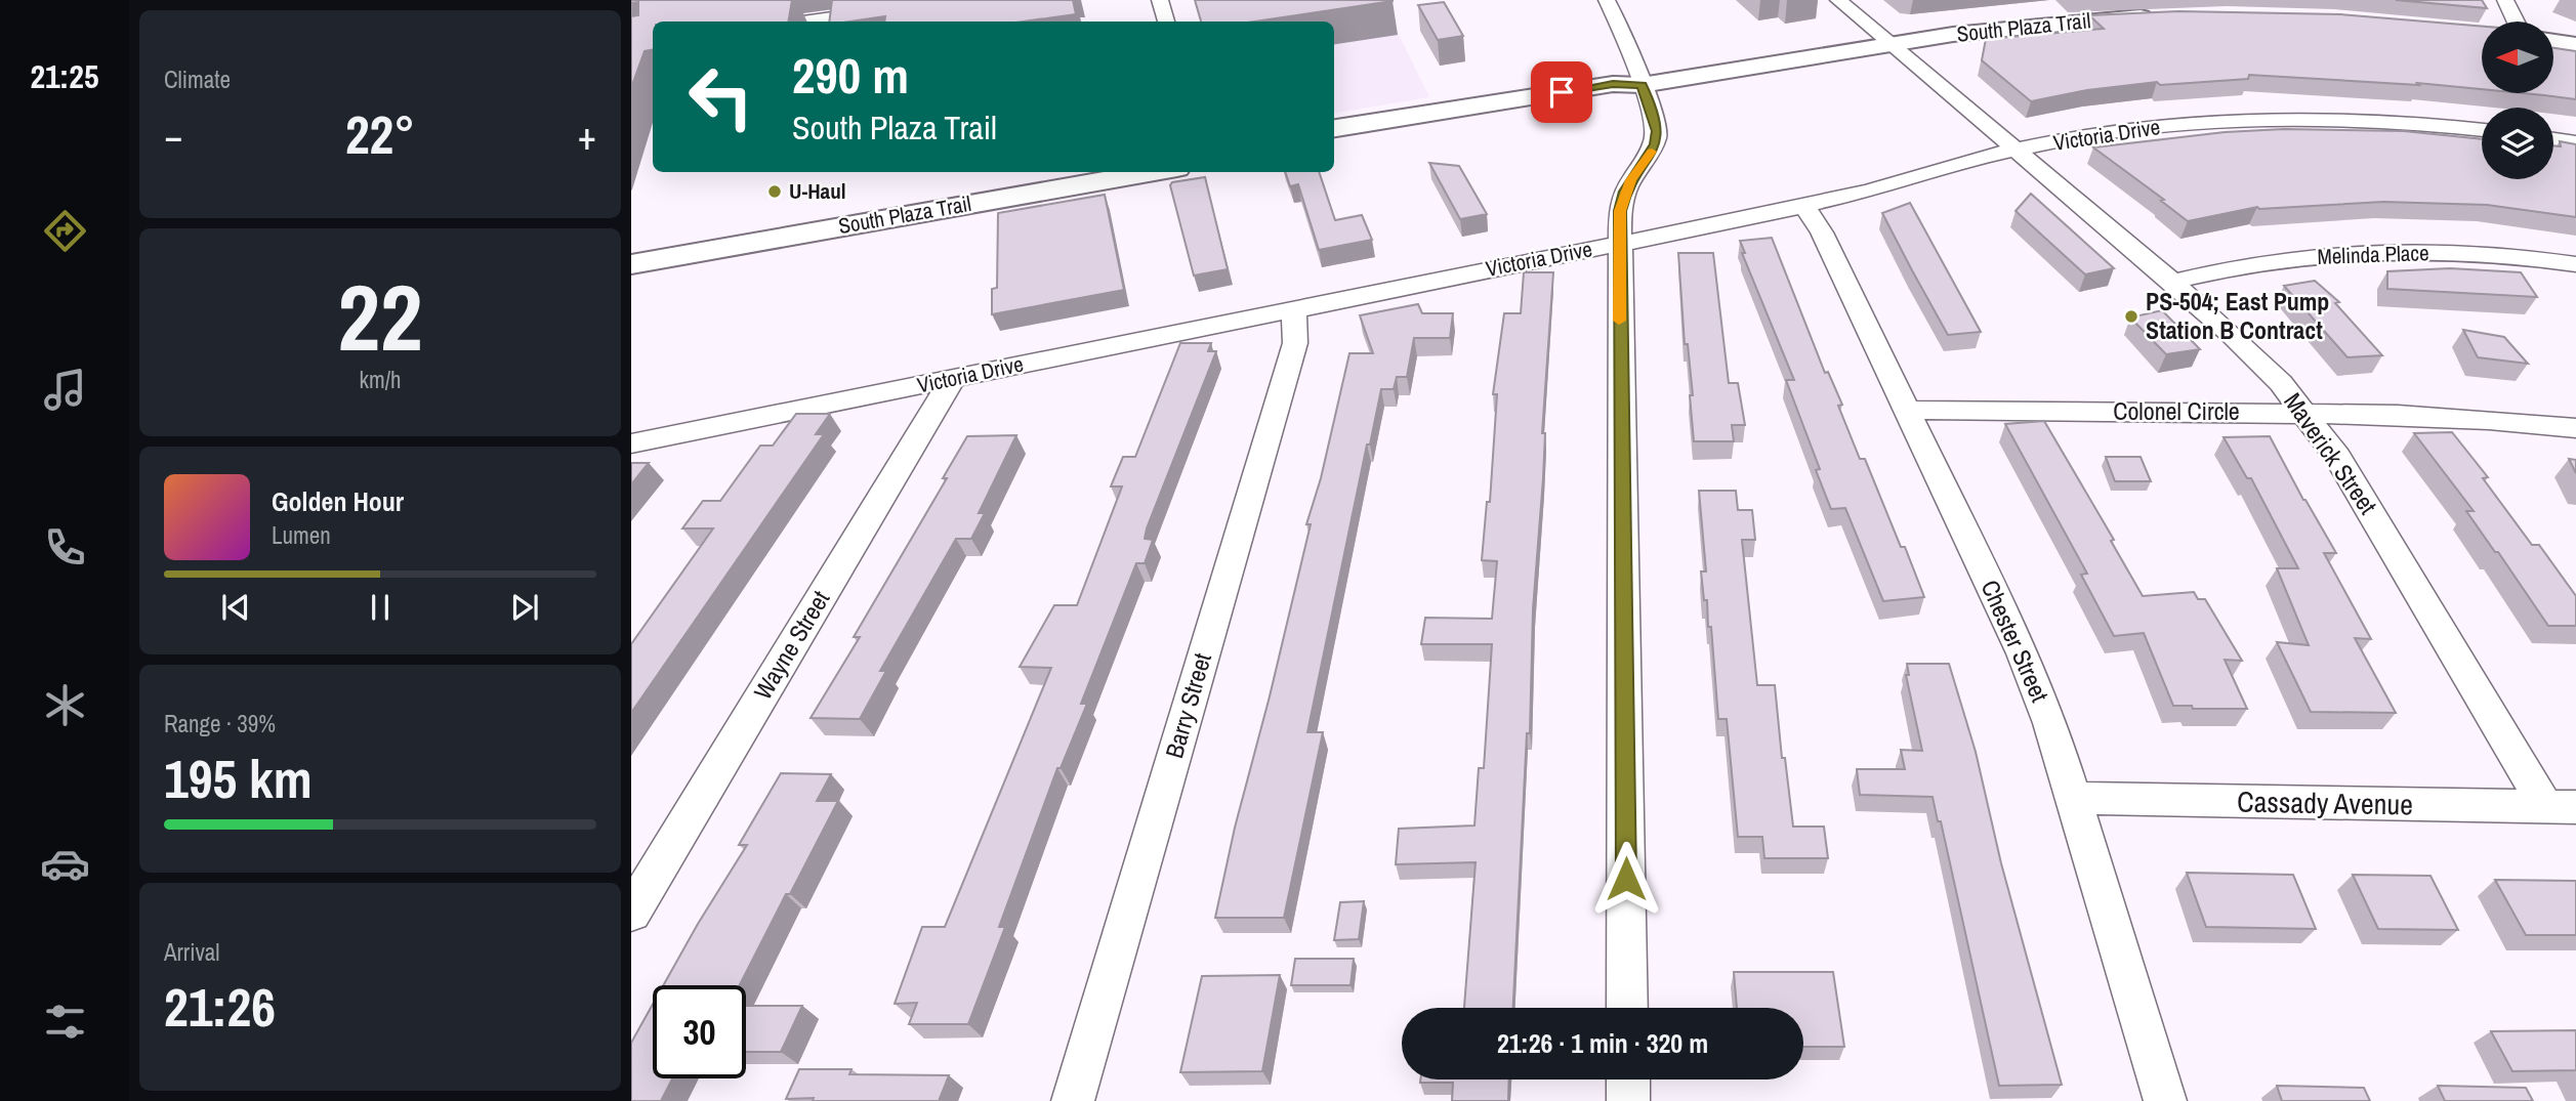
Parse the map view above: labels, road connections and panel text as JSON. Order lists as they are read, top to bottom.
{
  "streets": {
    "main road": ["South Plaza Trail"],
    "street": [
      "Victoria Drive",
      "Melinda Place",
      "Colonel Circle",
      "Maverick Street",
      "Chester Street",
      "Wayne Street",
      "Barry Street",
      "Cassady Avenue"
    ]
  },
  "crossings": [
    ["South Plaza Trail", "Maverick Street"],
    ["Victoria Drive", "Maverick Street"],
    ["Victoria Drive", "Chester Street"],
    ["Victoria Drive", "Wayne Street"],
    ["Victoria Drive", "Barry Street"],
    ["Melinda Place", "Maverick Street"],
    ["Colonel Circle", "Maverick Street"],
    ["Colonel Circle", "Chester Street"],
    ["Maverick Street", "Cassady Avenue"],
    ["Chester Street", "Cassady Avenue"]
  ],
  "places": ["U-Haul", "PS-504; East Pump Station B Contract"],
  "north": "left",
  "page": {
    "tabs": "21:25",
    "tile": [
      "Climate",
      ["22", "km/h"],
      ["Range · 39%", "195 km"],
      ["Arrival", "21:26"]
    ],
    "turn": ["290 m", "South Plaza Trail"],
    "heat": ["−", "22°", "+"],
    "song": ["Golden Hour", "Lumen"],
    "limit": "30",
    "trip": "21:26 · 1 min · 320 m"
  }
}
